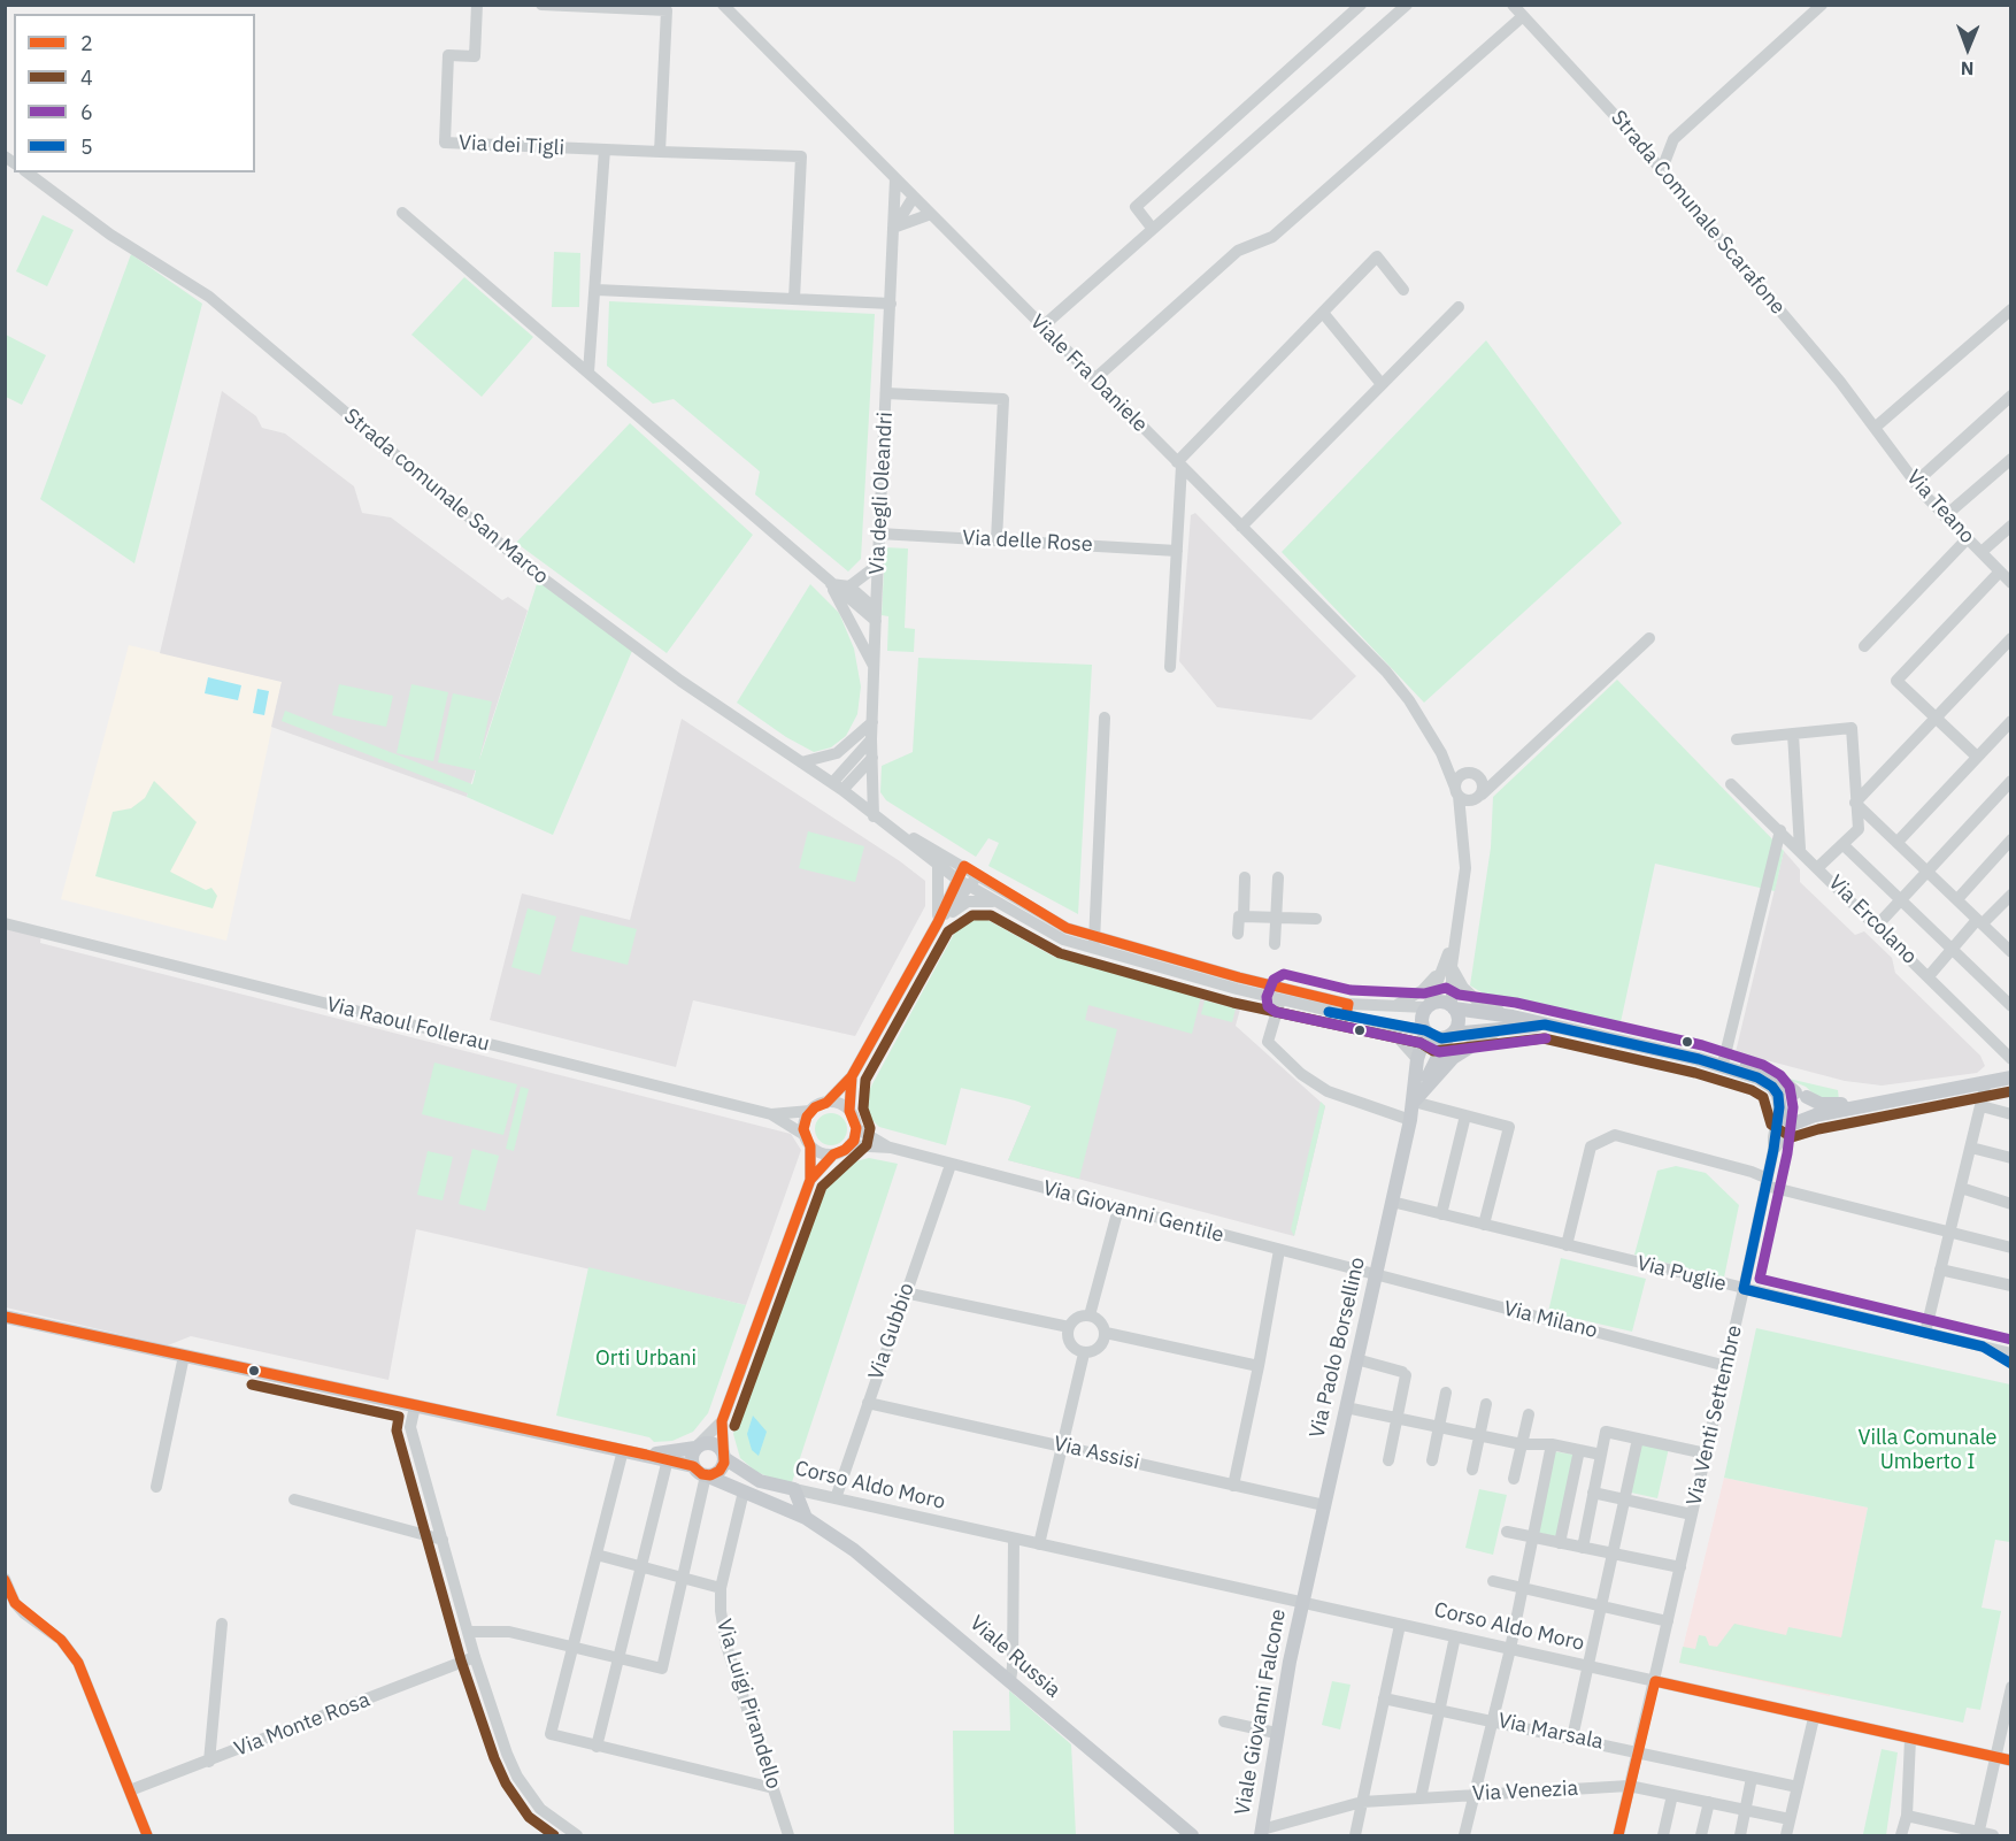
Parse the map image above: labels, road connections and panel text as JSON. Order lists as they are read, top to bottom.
{
  "streets": {
    "main road": [
      "Via Paolo Borsellino",
      "Corso Aldo Moro",
      "Viale Russia",
      "Viale Giovanni Falcone"
    ],
    "street": [
      "Via dei Tigli",
      "Strada Comunale Scarafone",
      "Viale Fra Daniele",
      "Via degli Oleandri",
      "Strada comunale San Marco",
      "Via Teano",
      "Via delle Rose",
      "Via Ercolano",
      "Via Raoul Follerau",
      "Via Giovanni Gentile",
      "Via Puglie",
      "Via Milano",
      "Via Gubbio",
      "Via Venti Settembre",
      "Via Assisi",
      "Via Luigi Pirandello",
      "Via Monte Rosa",
      "Via Marsala",
      "Via Venezia"
    ]
  },
  "crossings": [
    ["Strada Comunale Scarafone", "Via Teano"],
    ["Viale Fra Daniele", "Via degli Oleandri"],
    ["Via degli Oleandri", "Strada comunale San Marco"],
    ["Via degli Oleandri", "Via delle Rose"],
    ["Via Raoul Follerau", "Via Giovanni Gentile"],
    ["Via Giovanni Gentile", "Via Milano"],
    ["Via Giovanni Gentile", "Via Gubbio"],
    ["Via Giovanni Gentile", "Via Paolo Borsellino"],
    ["Via Puglie", "Via Paolo Borsellino"],
    ["Via Puglie", "Via Venti Settembre"],
    ["Via Milano", "Via Paolo Borsellino"],
    ["Via Milano", "Via Venti Settembre"],
    ["Via Gubbio", "Via Assisi"],
    ["Via Gubbio", "Corso Aldo Moro"],
    ["Via Paolo Borsellino", "Via Assisi"],
    ["Via Paolo Borsellino", "Corso Aldo Moro"],
    ["Via Paolo Borsellino", "Viale Giovanni Falcone"],
    ["Via Venti Settembre", "Corso Aldo Moro"],
    ["Via Venti Settembre", "Via Marsala"],
    ["Via Venti Settembre", "Via Venezia"],
    ["Corso Aldo Moro", "Viale Russia"],
    ["Corso Aldo Moro", "Viale Giovanni Falcone"],
    ["Viale Russia", "Via Luigi Pirandello"],
    ["Viale Giovanni Falcone", "Via Venezia"]
  ],
  "parks": ["Orti Urbani", "Villa Comunale Umberto I"],
  "lines": [
    "transit line 2",
    "transit line 4",
    "transit line 6",
    "transit line 5"
  ],
  "legend": [
    "2",
    "4",
    "6",
    "5"
  ],
  "north": "bottom"
}
